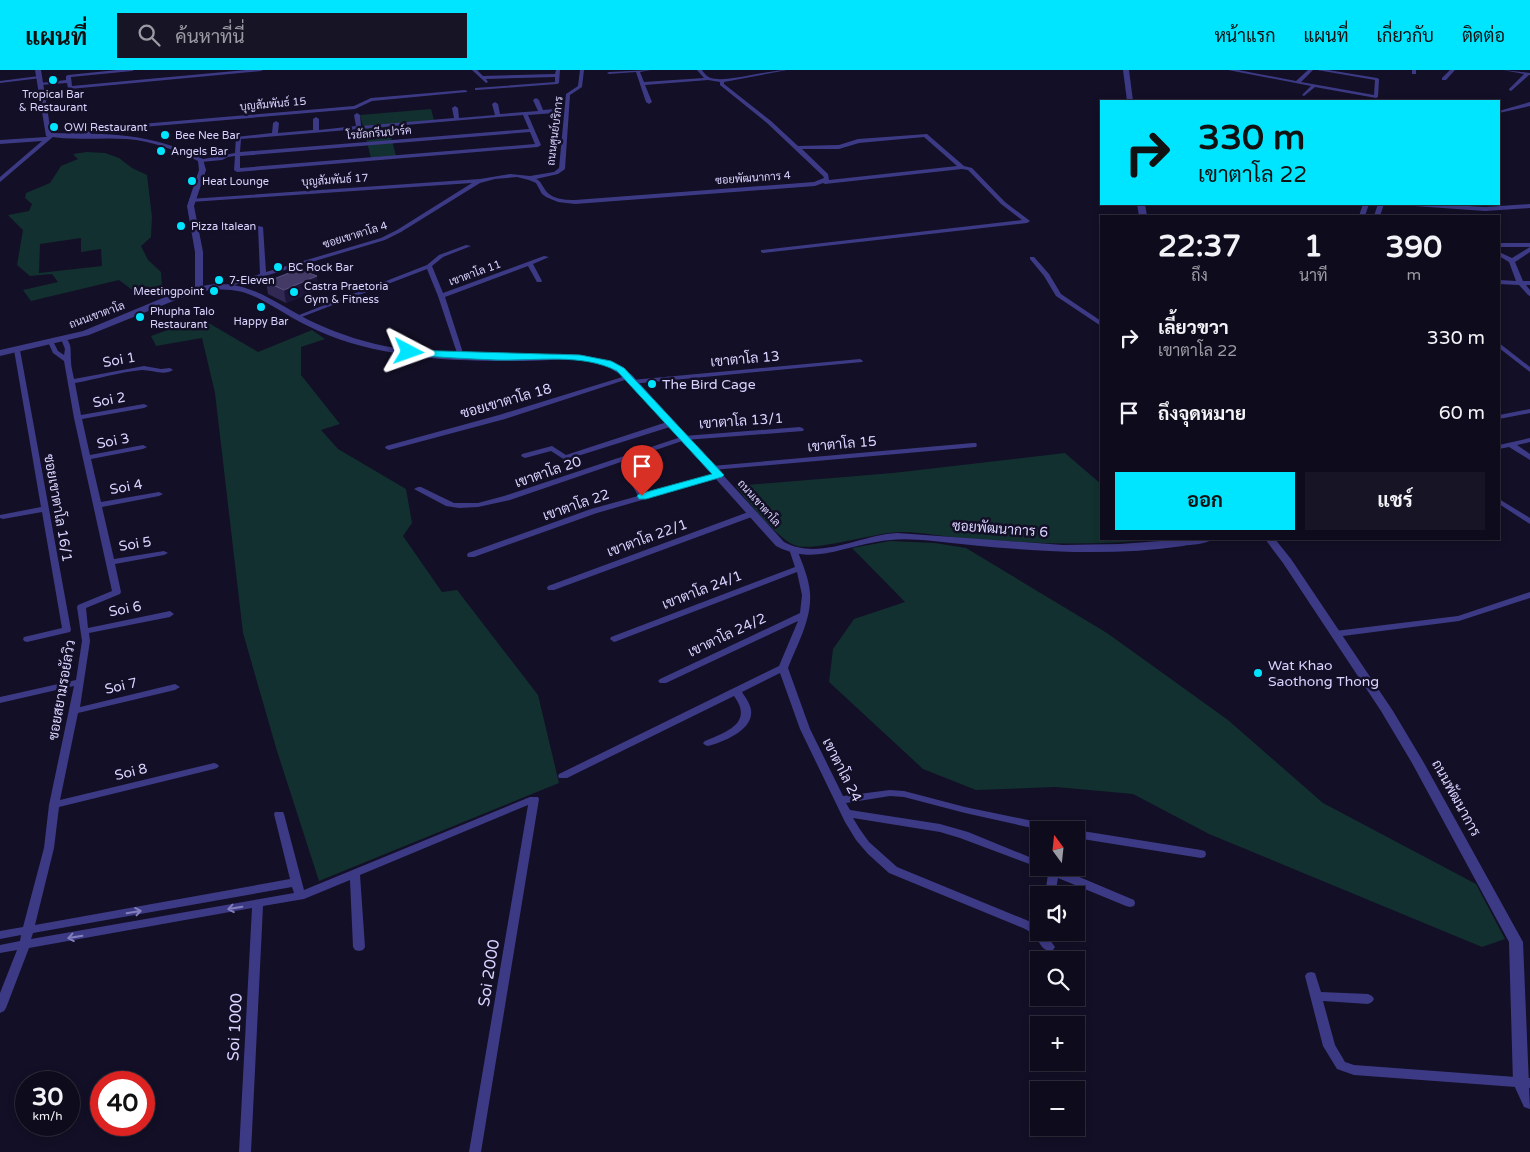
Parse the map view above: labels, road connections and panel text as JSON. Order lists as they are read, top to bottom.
{
  "streets": {
    "street": [
      "บุญสัมพันธ์ 15",
      "ถนนศูนย์บริการ",
      "โรยัลกรีนปาร์ค",
      "ซอยพัฒนาการ 4",
      "บุญสัมพันธ์ 17",
      "ซอยเขาตาโล 4",
      "เขาตาโล 11",
      "ถนนเขาตาโล",
      "เขาตาโล 13",
      "Soi 1",
      "Soi 2",
      "ซอยเขาตาโล 18",
      "เขาตาโล 13/1",
      "Soi 3",
      "เขาตาโล 15",
      "เขาตาโล 20",
      "Soi 4",
      "เขาตาโล 22",
      "ซอยเขาตาโล 16/1",
      "ซอยพัฒนาการ 6",
      "เขาตาโล 22/1",
      "Soi 5",
      "เขาตาโล 24/1",
      "Soi 6",
      "เขาตาโล 24/2",
      "Soi 7",
      "ซอยสยามรอยัลวิว",
      "เขาตาโล 24",
      "Soi 8",
      "ถนนพัฒนาการ",
      "Soi 2000",
      "Soi 1000"
    ]
  },
  "crossings": [
    ["ถนนศูนย์บริการ", "ซอยพัฒนาการ 4"],
    ["บุญสัมพันธ์ 17", "ซอยเขาตาโล 4"],
    ["ซอยเขาตาโล 4", "ถนนเขาตาโล"],
    ["เขาตาโล 11", "ถนนเขาตาโล"],
    ["ถนนเขาตาโล", "เขาตาโล 13"],
    ["ถนนเขาตาโล", "ซอยเขาตาโล 18"],
    ["ถนนเขาตาโล", "เขาตาโล 13/1"],
    ["ถนนเขาตาโล", "เขาตาโล 15"],
    ["ถนนเขาตาโล", "เขาตาโล 20"],
    ["ถนนเขาตาโล", "เขาตาโล 22"],
    ["ถนนเขาตาโล", "ซอยเขาตาโล 16/1"],
    ["ถนนเขาตาโล", "ซอยพัฒนาการ 6"],
    ["ถนนเขาตาโล", "เขาตาโล 22/1"],
    ["เขาตาโล 13", "ซอยเขาตาโล 18"],
    ["Soi 1", "ซอยสยามรอยัลวิว"],
    ["Soi 2", "ซอยสยามรอยัลวิว"],
    ["เขาตาโล 13/1", "เขาตาโล 20"],
    ["Soi 3", "ซอยสยามรอยัลวิว"],
    ["เขาตาโล 15", "เขาตาโล 22"],
    ["Soi 4", "ซอยสยามรอยัลวิว"],
    ["Soi 5", "ซอยสยามรอยัลวิว"],
    ["Soi 6", "ซอยสยามรอยัลวิว"],
    ["Soi 7", "ซอยสยามรอยัลวิว"],
    ["ซอยสยามรอยัลวิว", "Soi 8"]
  ],
  "places": [
    "Tropical Bar & Restaurant",
    "OWI Restaurant",
    "Bee Nee Bar",
    "Angels Bar",
    "Heat Lounge",
    "Pizza Italean",
    "BC Rock Bar",
    "7-Eleven",
    "Meetingpoint",
    "Castra Praetoria Gym & Fitness",
    "Happy Bar",
    "Phupha Talo Restaurant",
    "The Bird Cage",
    "Wat Khao Saothong Thong"
  ],
  "north": "top",
  "page": {
    "header": "แผนที่",
    "search": "ค้นหาที่นี่",
    "nav": [
      "หน้าแรก",
      "แผนที่",
      "เกี่ยวกับ",
      "ติดต่อ"
    ],
    "turn": ["330 m", "เขาตาโล 22"],
    "eta": [
      "22:37",
      "ถึง",
      "1",
      "นาที",
      "390",
      "m"
    ],
    "list": [
      {
        "name": "เลี้ยวขวา",
        "note": "เขาตาโล 22",
        "value": "330 m"
      },
      {
        "name": "ถึงจุดหมาย",
        "value": "60 m"
      }
    ],
    "buttons": ["ออก", "แชร์"],
    "map_buttons": ["+", "−"],
    "speed": "30 km/h",
    "limit": "40"
  }
}
